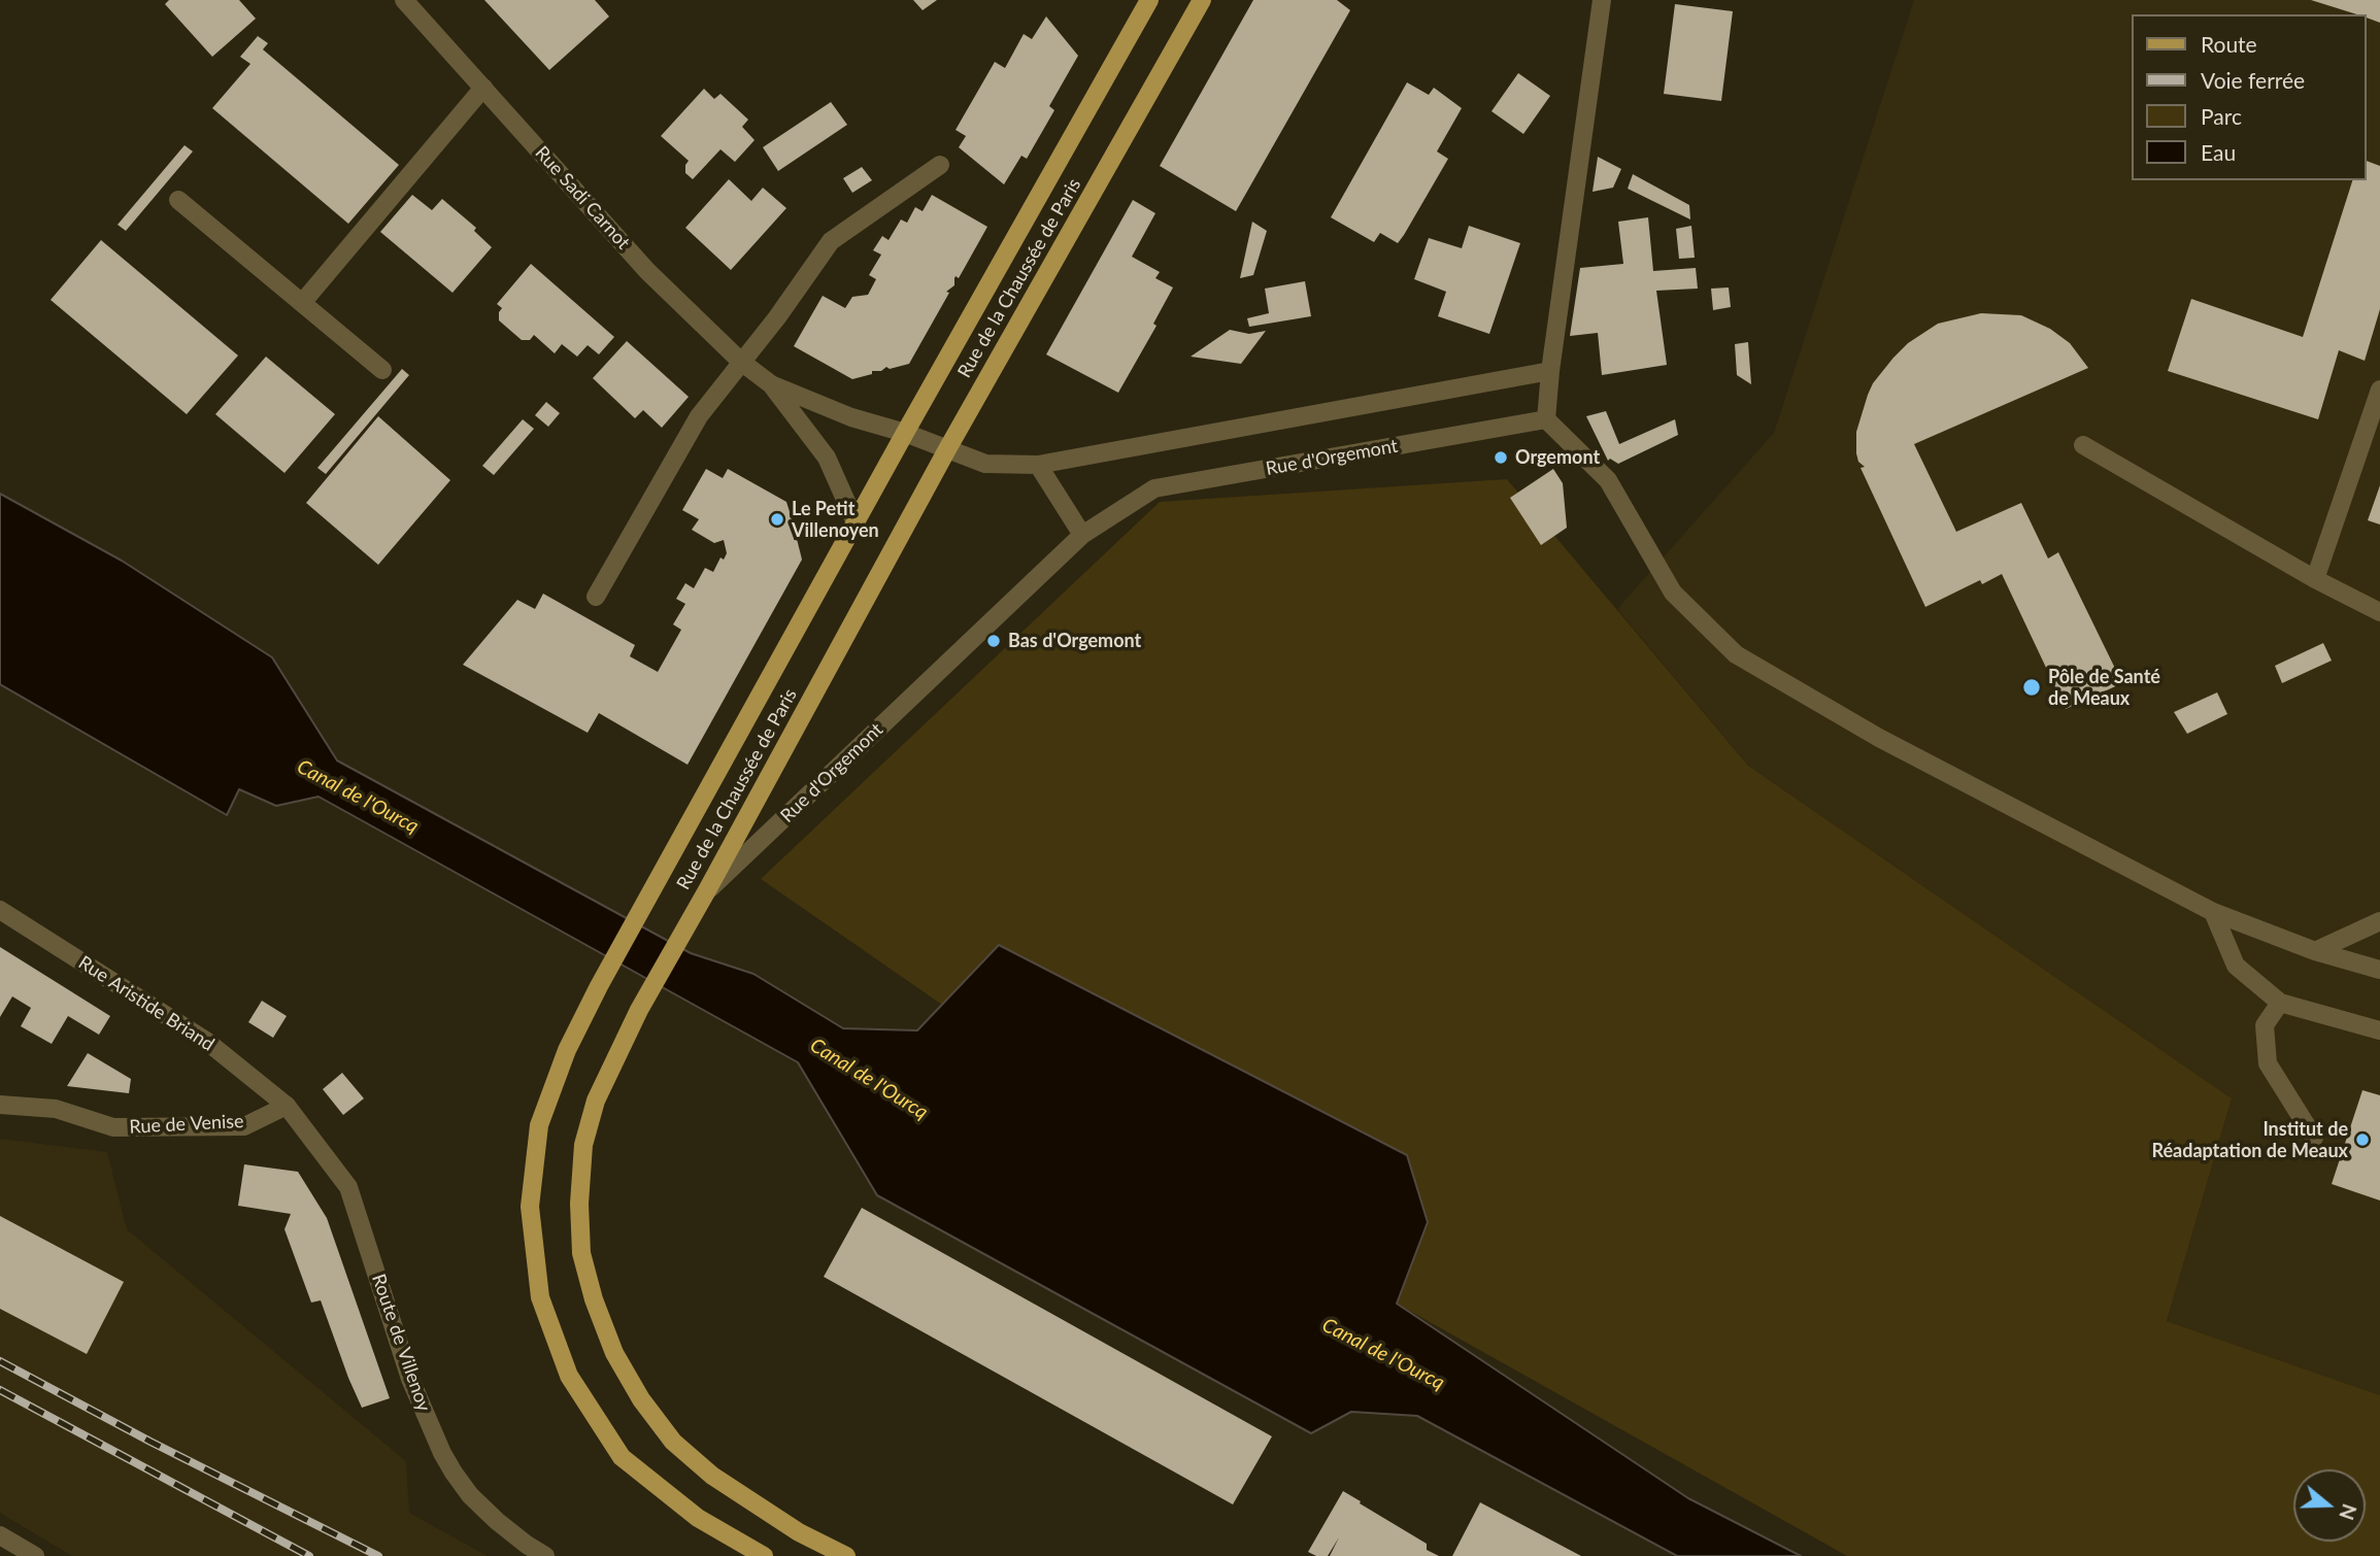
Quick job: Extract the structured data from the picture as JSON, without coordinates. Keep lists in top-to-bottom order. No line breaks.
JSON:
{"streets":{"main road":["Rue de la Chaussée de Paris"],"street":["Rue Sadi Carnot","Rue d'Orgemont","Rue Aristide Briand","Rue de Venise","Route de Villenoy"]},"crossings":[["Rue Sadi Carnot","Rue de la Chaussée de Paris"],["Rue de la Chaussée de Paris","Rue d'Orgemont"],["Rue Aristide Briand","Rue de Venise"],["Rue Aristide Briand","Route de Villenoy"],["Rue de Venise","Route de Villenoy"]],"water":["Canal de l'Ourcq"],"places":["Orgemont","Le Petit Villenoyen","Bas d'Orgemont","Pôle de Santé de Meaux","Institut de Réadaptation de Meaux"],"legend":["Route","Voie ferrée","Parc","Eau"],"north":"right"}
